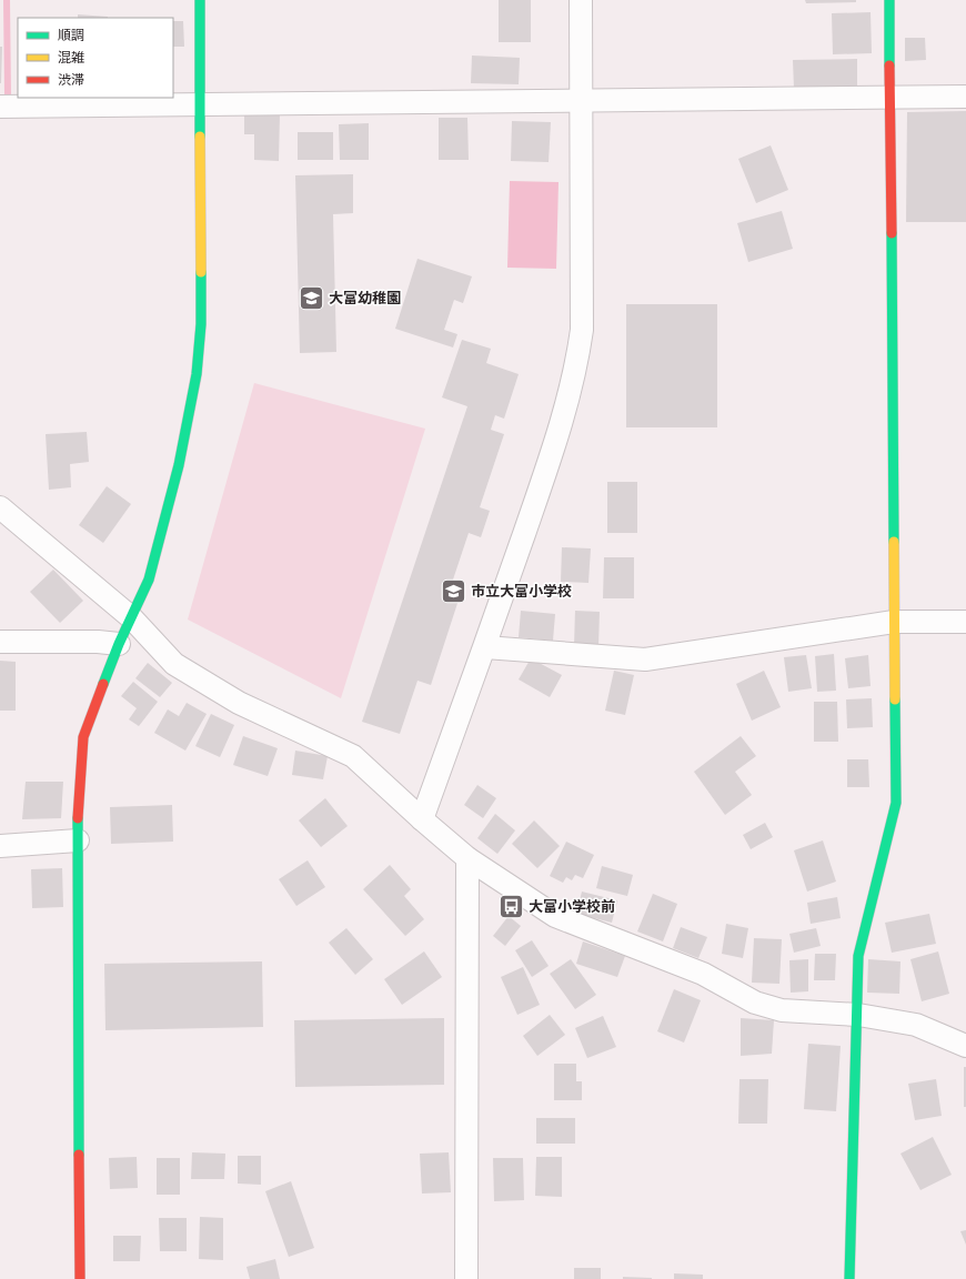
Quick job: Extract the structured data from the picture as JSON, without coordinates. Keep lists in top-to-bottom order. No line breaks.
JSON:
{"places":{"school or university":["大富幼稚園","市立大富小学校"],"bus stop":["大富小学校前"]},"legend":["順調","混雑","渋滞"]}
